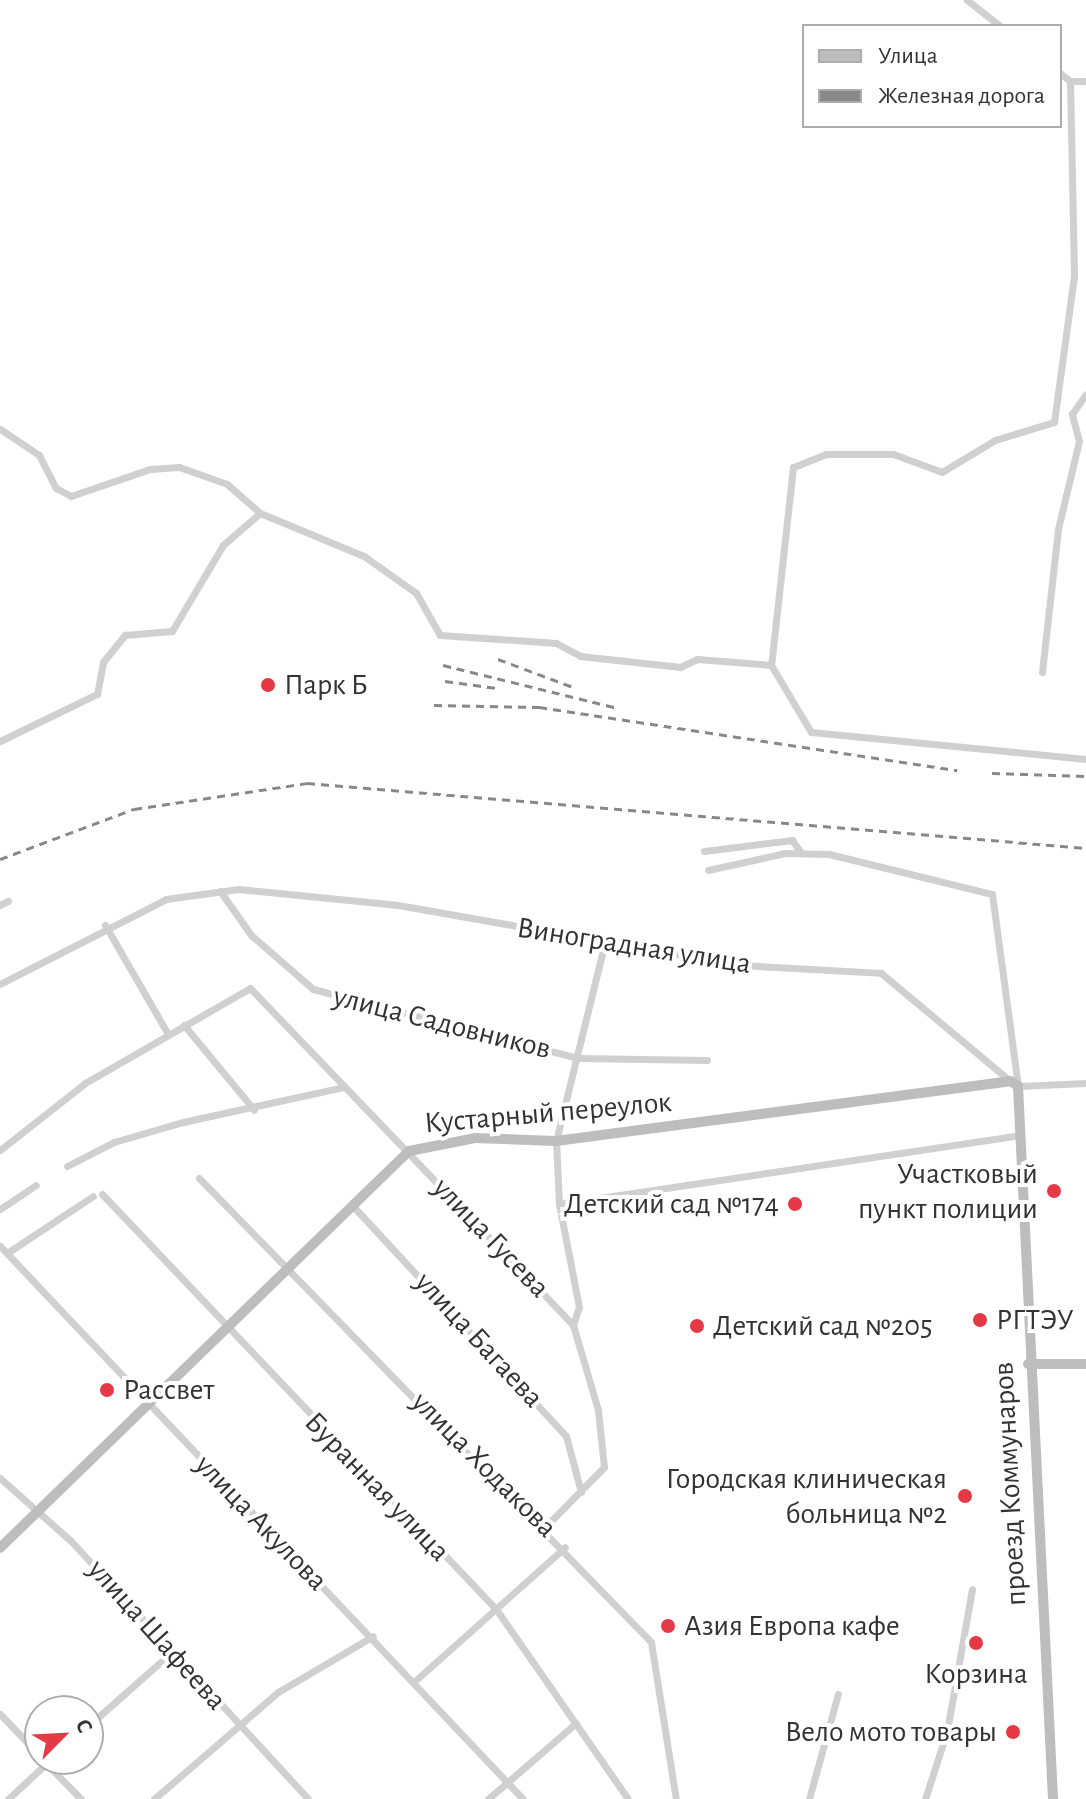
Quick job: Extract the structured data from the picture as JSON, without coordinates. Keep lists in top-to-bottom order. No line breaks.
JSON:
{"streets":{"street":["Виноградная улица","улица Садовников","Кустарный переулок","улица Гусева","улица Багаева","улица Ходакова","проезд Коммунаров","Буранная улица","улица Акулова","улица Шафеева"]},"crossings":[["Виноградная улица","улица Садовников"],["Виноградная улица","Кустарный переулок"],["Виноградная улица","проезд Коммунаров"],["Кустарный переулок","улица Гусева"],["Кустарный переулок","улица Багаева"],["Кустарный переулок","улица Ходакова"],["Кустарный переулок","проезд Коммунаров"],["Кустарный переулок","Буранная улица"],["Кустарный переулок","улица Акулова"],["Кустарный переулок","улица Шафеева"],["улица Гусева","улица Багаева"],["улица Гусева","улица Ходакова"],["Буранная улица","улица Акулова"]],"places":["Парк Б","Участковый пункт полиции","Детский сад №174","РГТЭУ","Детский сад №205","Рассвет","Городская клиническая больница №2","Азия Европа кафе","Корзина","Вело мото товары"],"legend":["Улица","Железная дорога"],"north":"top right"}
